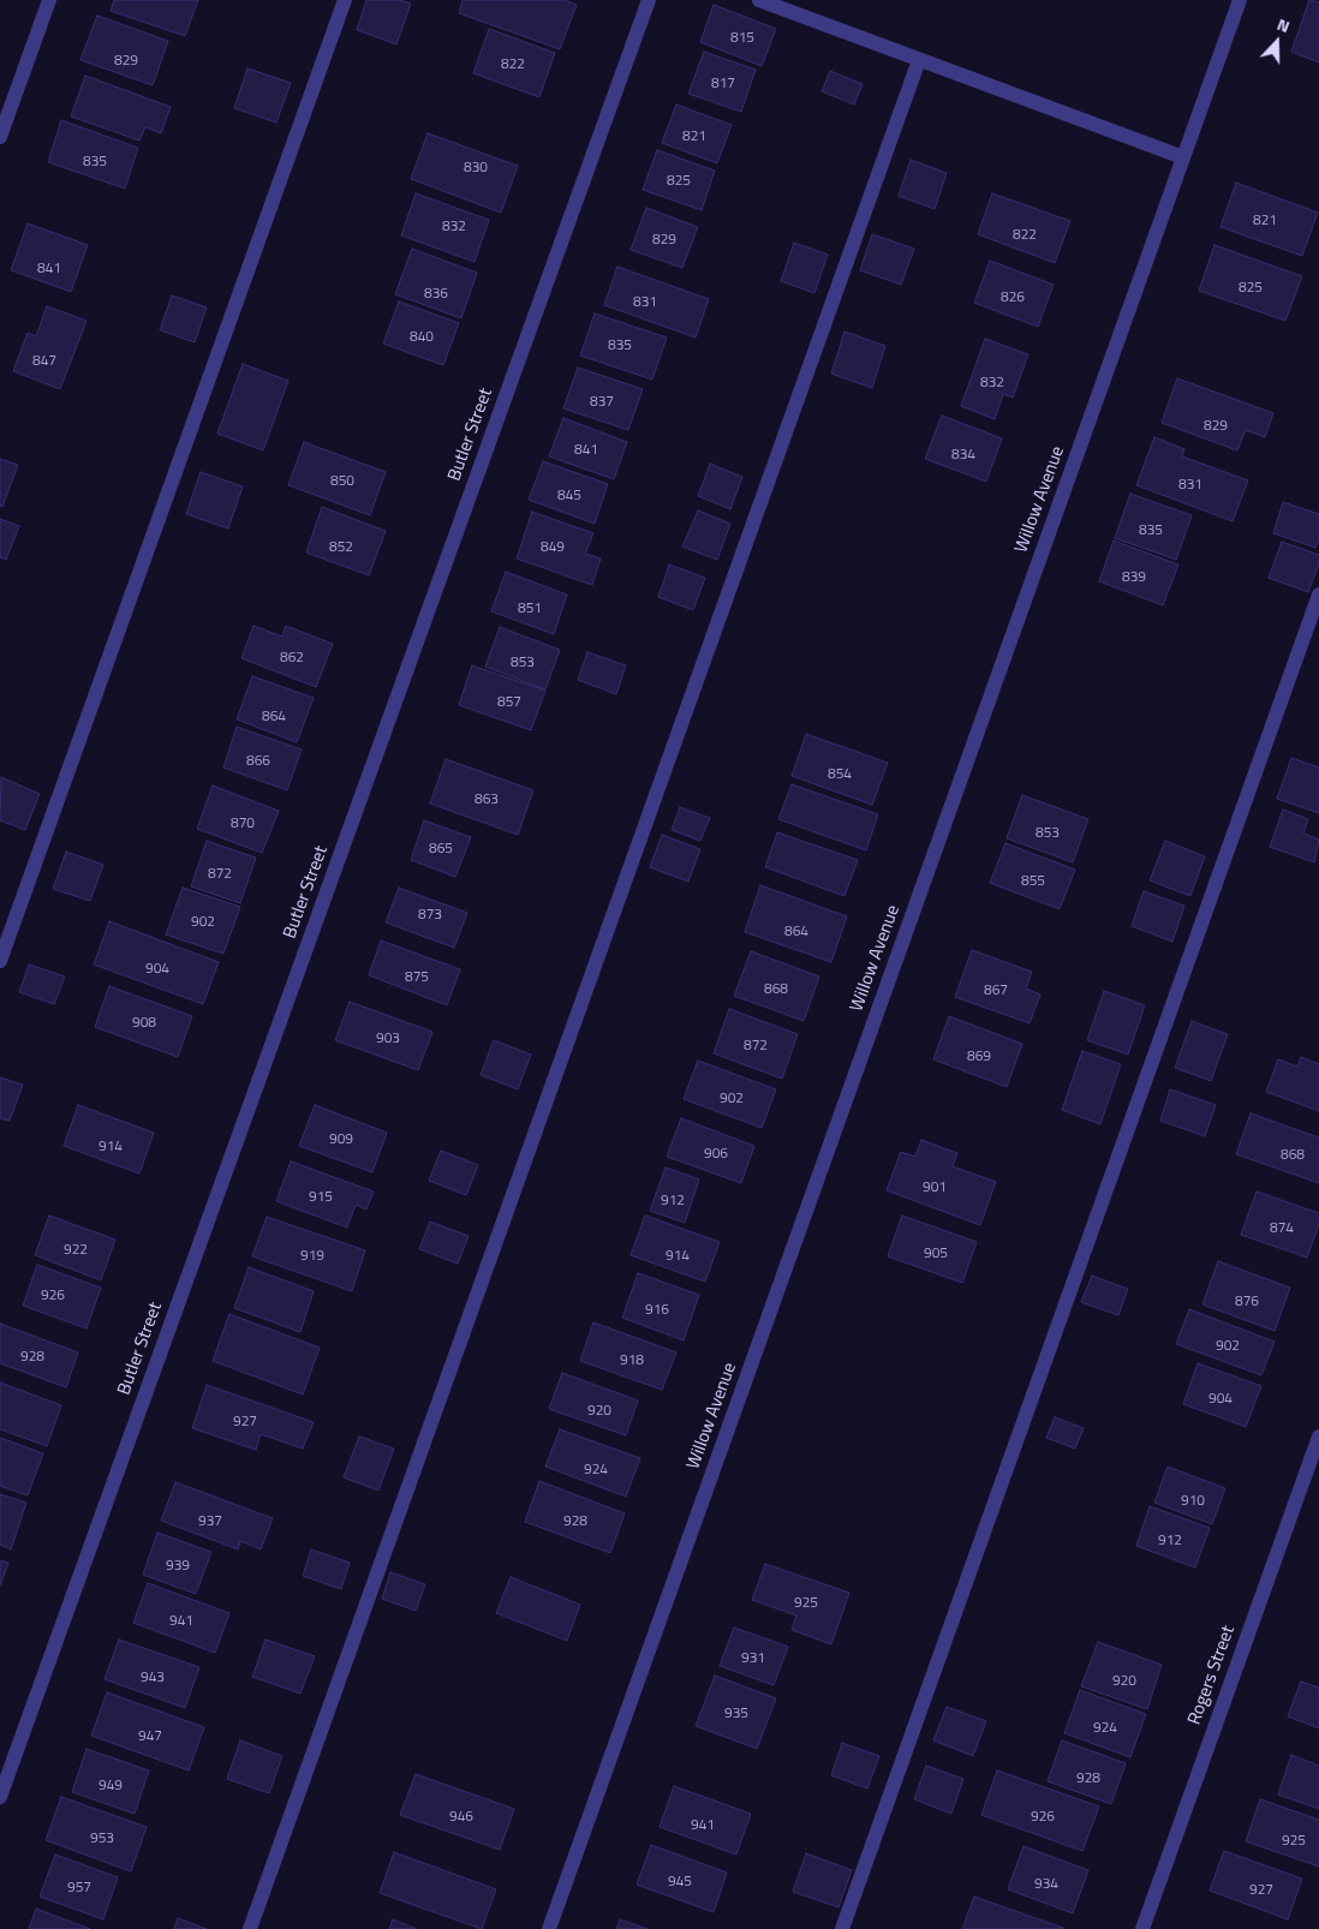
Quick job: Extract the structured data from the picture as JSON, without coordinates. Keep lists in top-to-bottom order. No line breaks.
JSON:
{"streets":{"street":["Butler Street","Willow Avenue","Rogers Street"]},"house_numbers":["815","829","822","817","821","835","830","825","821","832","822","829","841","825","836","826","831","840","835","847","832","837","829","841","834","850","831","845","835","852","849","839","851","862","853","857","864","866","854","863","870","853","865","872","855","873","902","864","904","875","868","867","908","903","872","869","902","909","914","906","868","901","915","912","874","922","905","919","914","926","876","916","902","928","918","904","920","927","924","910","937","928","912","939","925","941","931","943","920","935","924","947","928","949","946","926","941","953","925","945","934","957","927"],"north":"top"}
